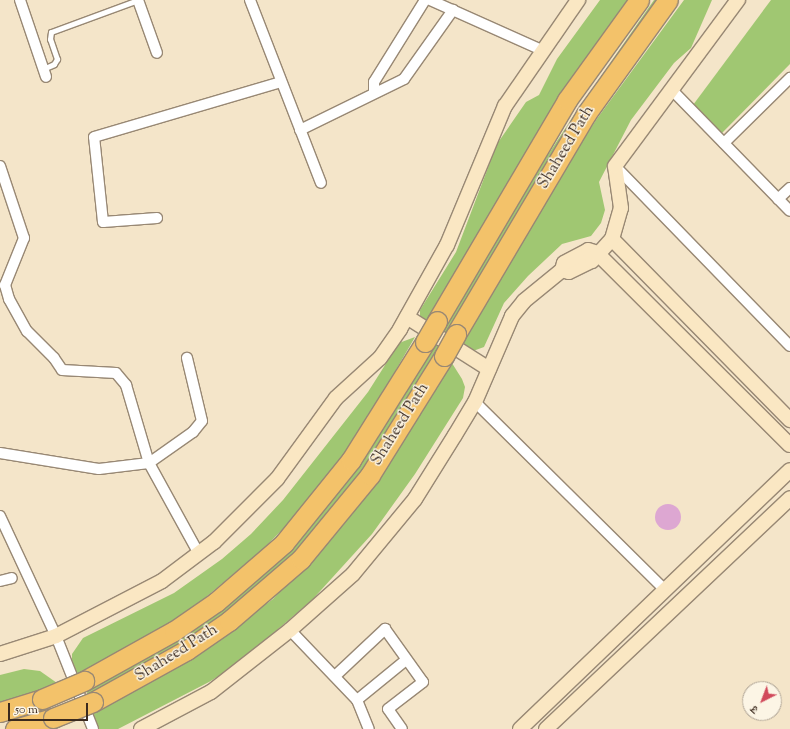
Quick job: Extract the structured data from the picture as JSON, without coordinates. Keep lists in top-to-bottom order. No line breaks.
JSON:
{"streets":{"highway":["Shaheed Path"]},"scale_bar":"50 m","north":"bottom left"}
